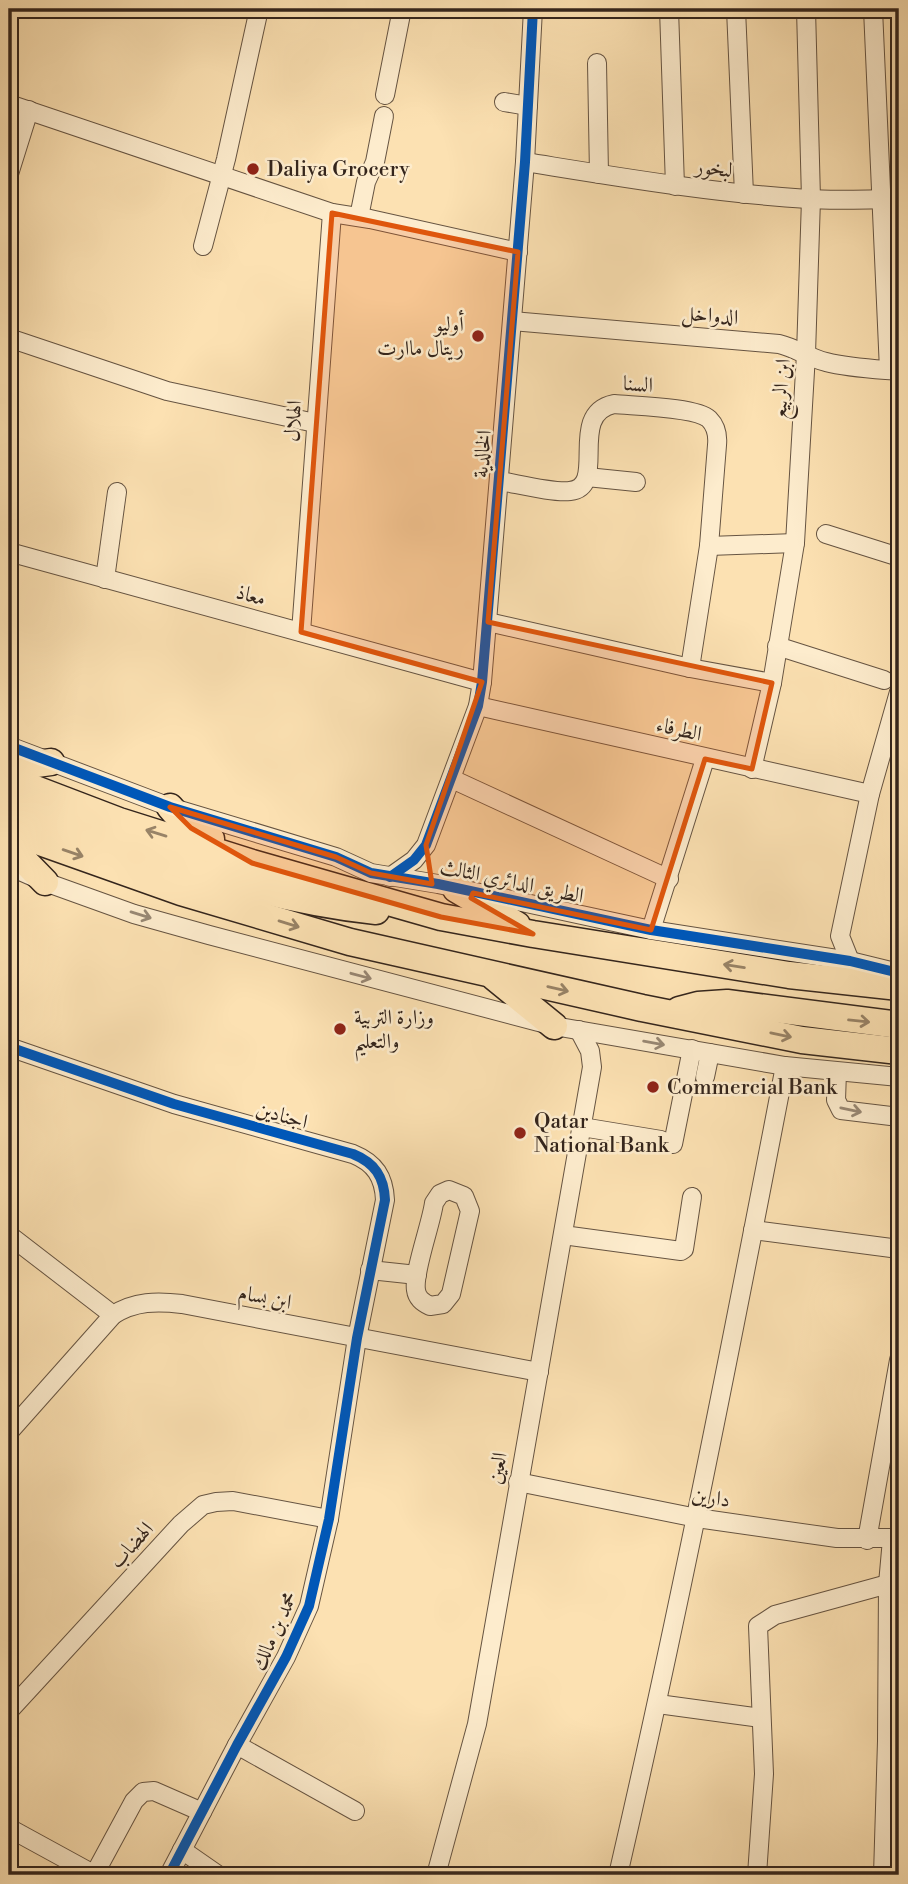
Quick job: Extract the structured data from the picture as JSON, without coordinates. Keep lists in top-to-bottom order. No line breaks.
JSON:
{"streets":{"street":["لبخور","الدواخل","السنا","ابن الربيع","الهلال","الخالدية","معاذ","الطرفاء","الطريق الدائري الثالث","اجنادين","ابن بسام","العين","دارين","الهضاب","محمد بن مالك"]},"crossings":[["لبخور","ابن الربيع"],["لبخور","الخالدية"],["الدواخل","ابن الربيع"],["الدواخل","الخالدية"],["ابن الربيع","الطرفاء"],["الهلال","معاذ"],["الخالدية","معاذ"],["الخالدية","الطرفاء"],["الخالدية","الطريق الدائري الثالث"],["اجنادين","ابن بسام"],["اجنادين","محمد بن مالك"],["ابن بسام","العين"],["ابن بسام","محمد بن مالك"],["العين","دارين"],["الهضاب","محمد بن مالك"]],"places":["Daliya Grocery","أوليو ريتال ماارت","وزارة التربية والتعليم","Commercial Bank","Qatar National Bank"]}
